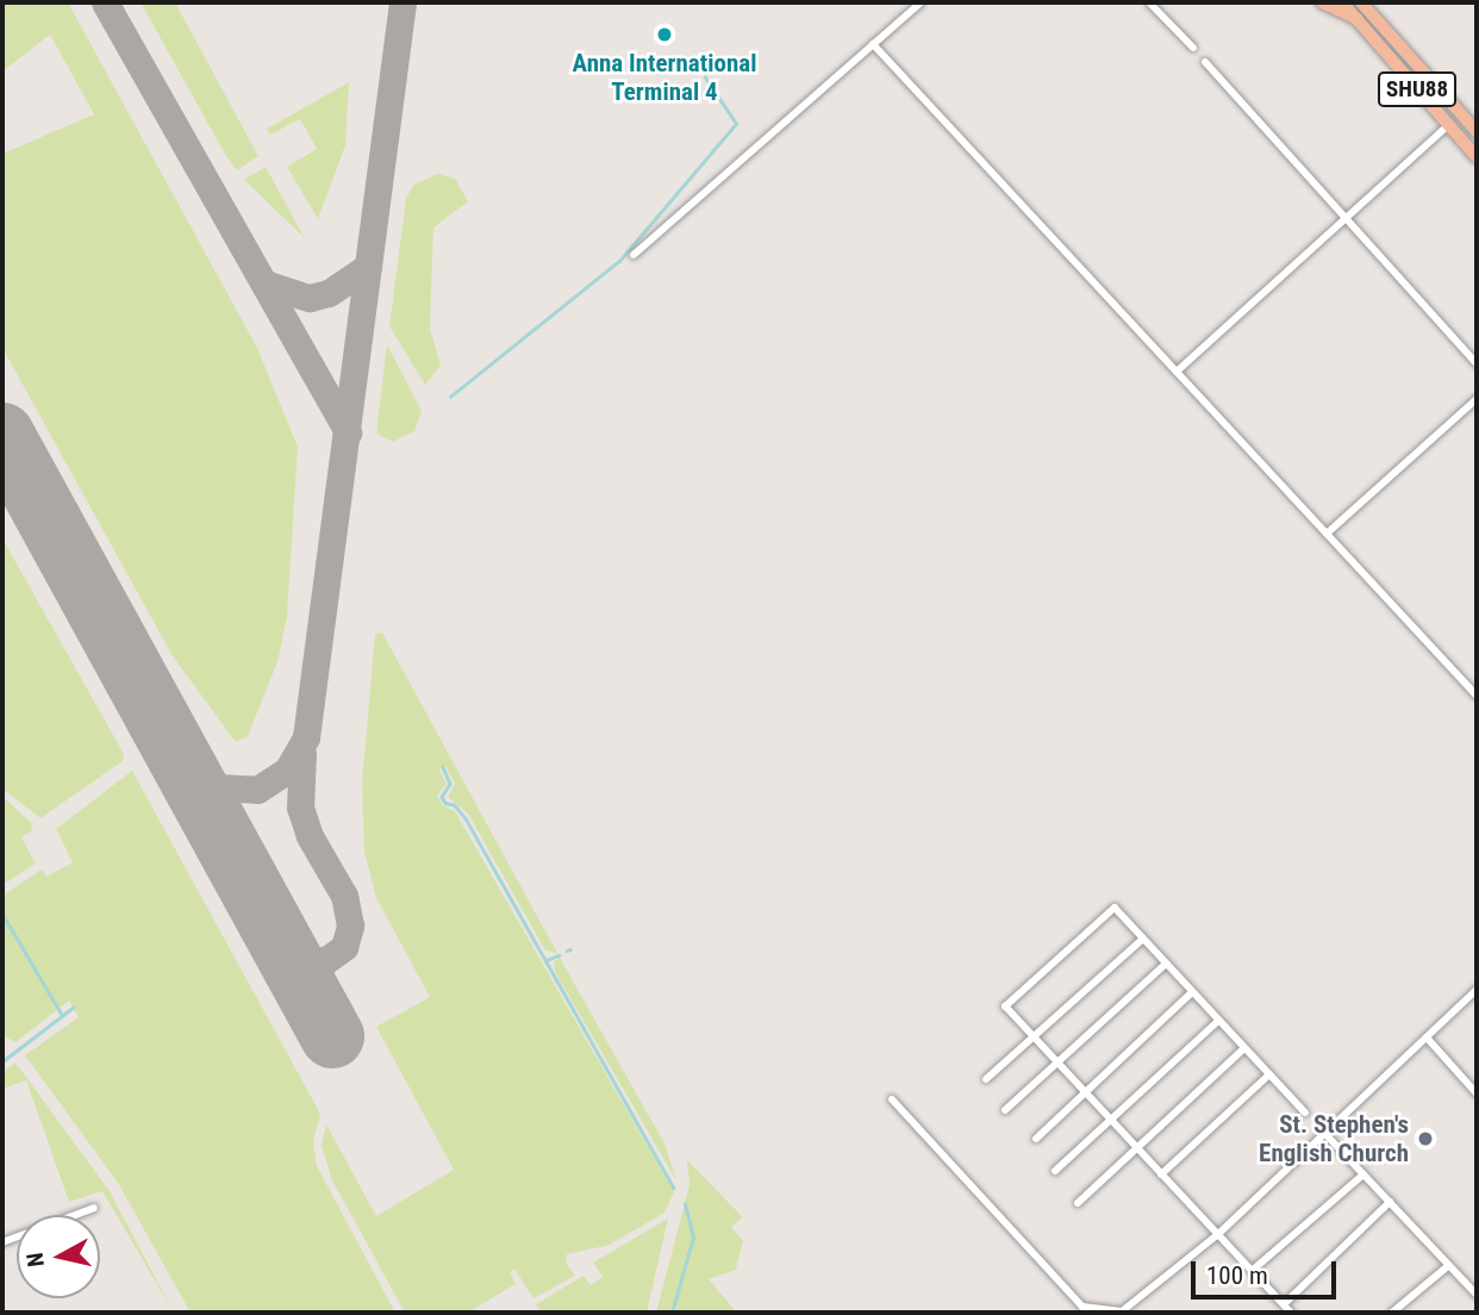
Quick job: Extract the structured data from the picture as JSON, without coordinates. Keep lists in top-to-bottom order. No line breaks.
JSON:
{"streets":{"main road":["SHU88"]},"places":["Anna International Terminal 4","St. Stephen's English Church"],"scale_bar":"100 m","north":"left"}
